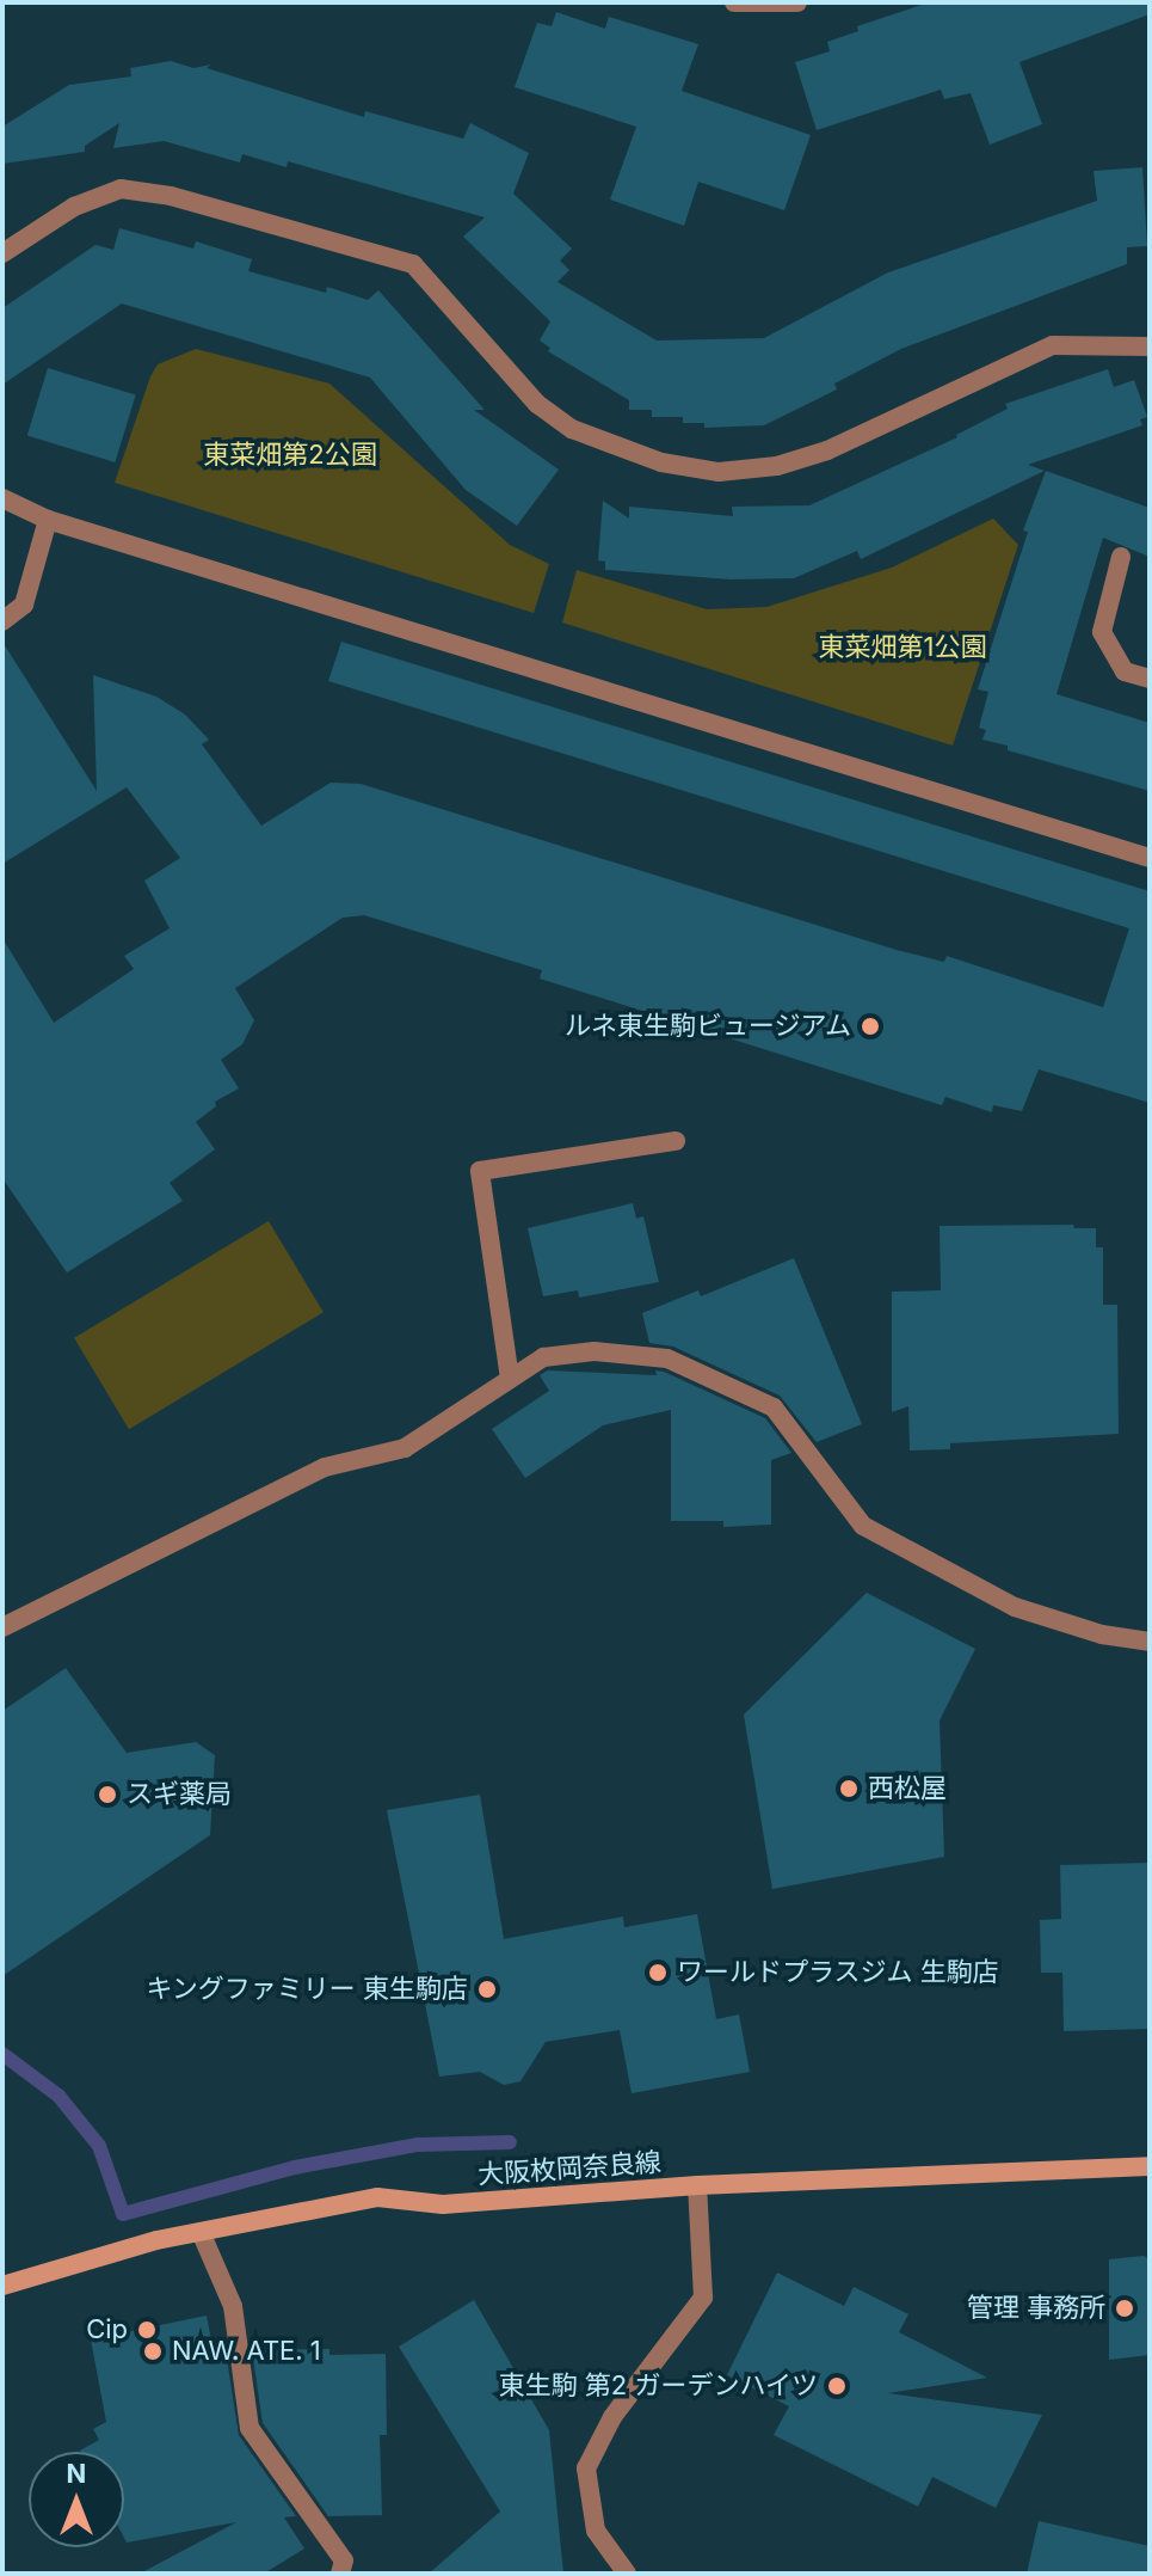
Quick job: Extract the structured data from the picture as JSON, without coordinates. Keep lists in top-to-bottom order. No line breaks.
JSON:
{"streets":{"main road":["大阪枚岡奈良線"]},"parks":["東菜畑第2公園","東菜畑第1公園"],"places":["ルネ東生駒ビュージアム","西松屋","スギ薬局","ワールドプラスジム 生駒店","キングファミリー 東生駒店","管理 事務所","Cip","NAW. ATE. 1","東生駒 第2 ガーデンハイツ"],"north":"top"}
